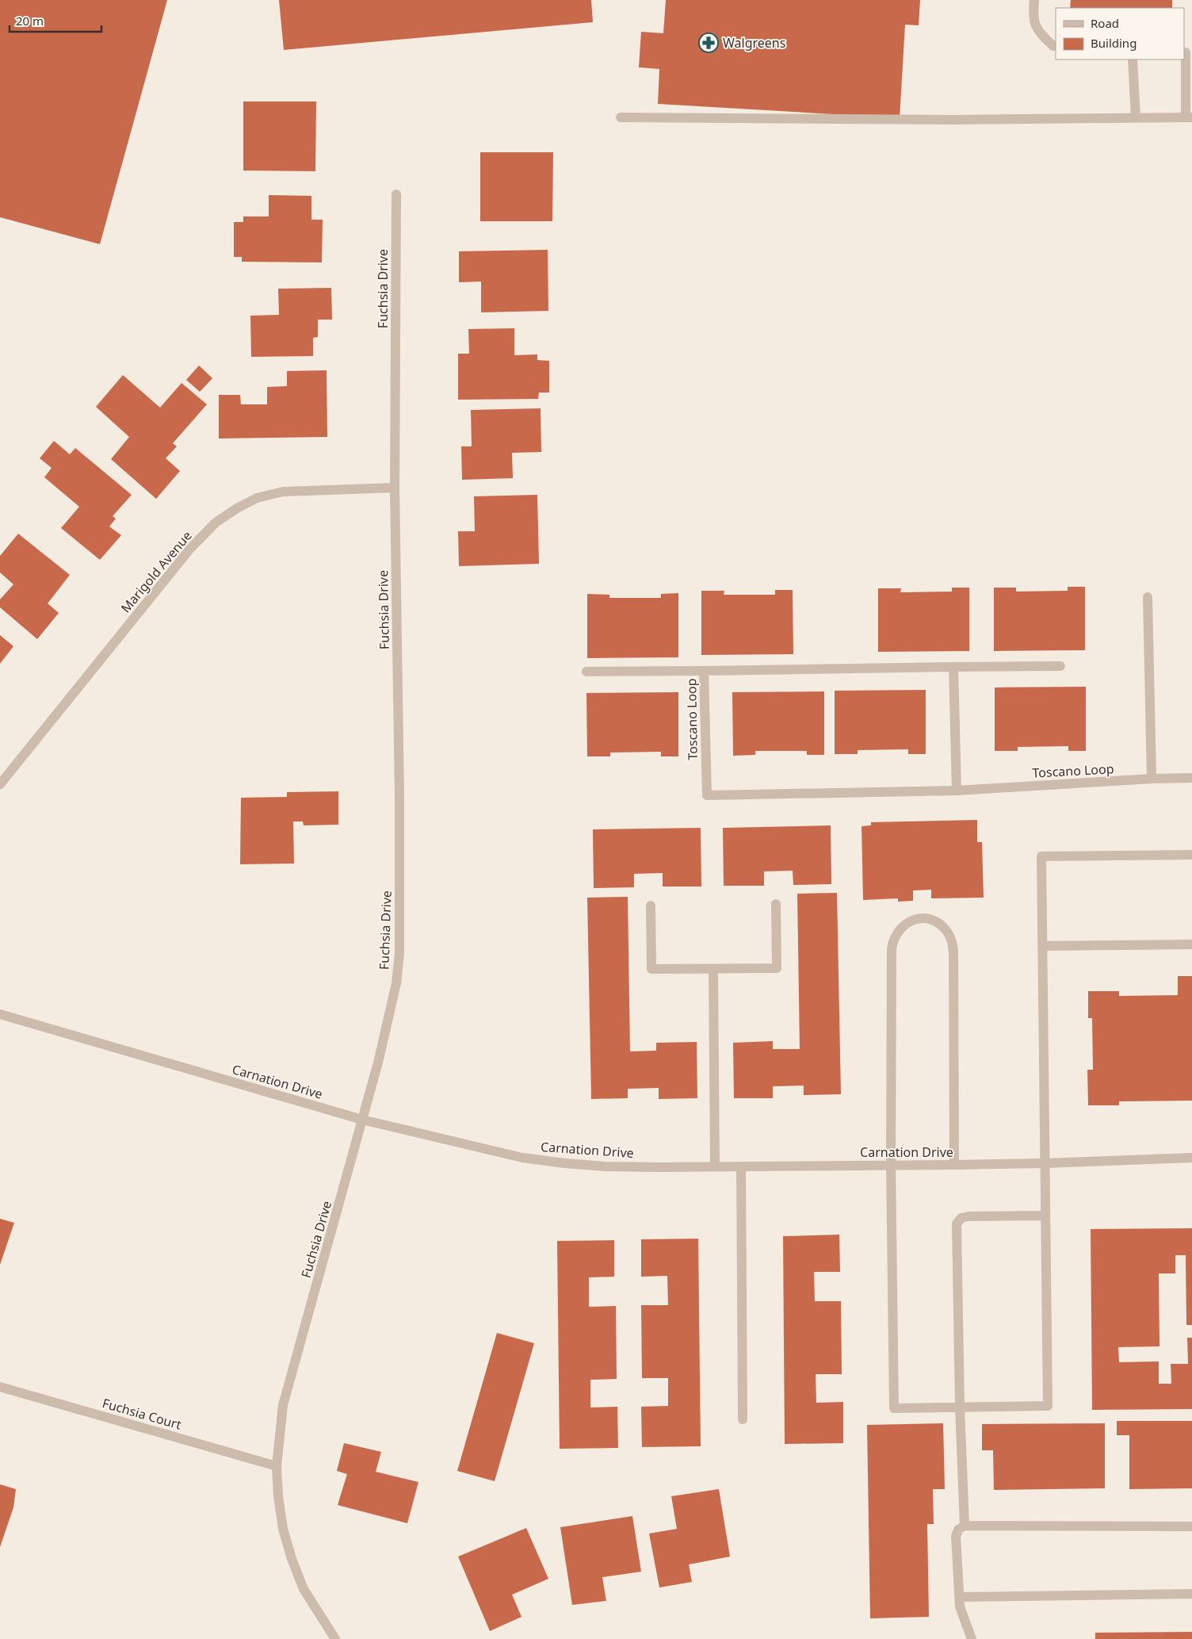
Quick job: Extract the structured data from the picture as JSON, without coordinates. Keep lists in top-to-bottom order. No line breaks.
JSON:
{"streets":{"street":["Fuchsia Drive","Marigold Avenue","Toscano Loop","Carnation Drive","Fuchsia Court"]},"crossings":[["Fuchsia Drive","Marigold Avenue"],["Fuchsia Drive","Carnation Drive"],["Fuchsia Drive","Fuchsia Court"]],"places":{"pharmacy":["Walgreens"]},"legend":["Road","Building"],"scale_bar":"20 m"}
